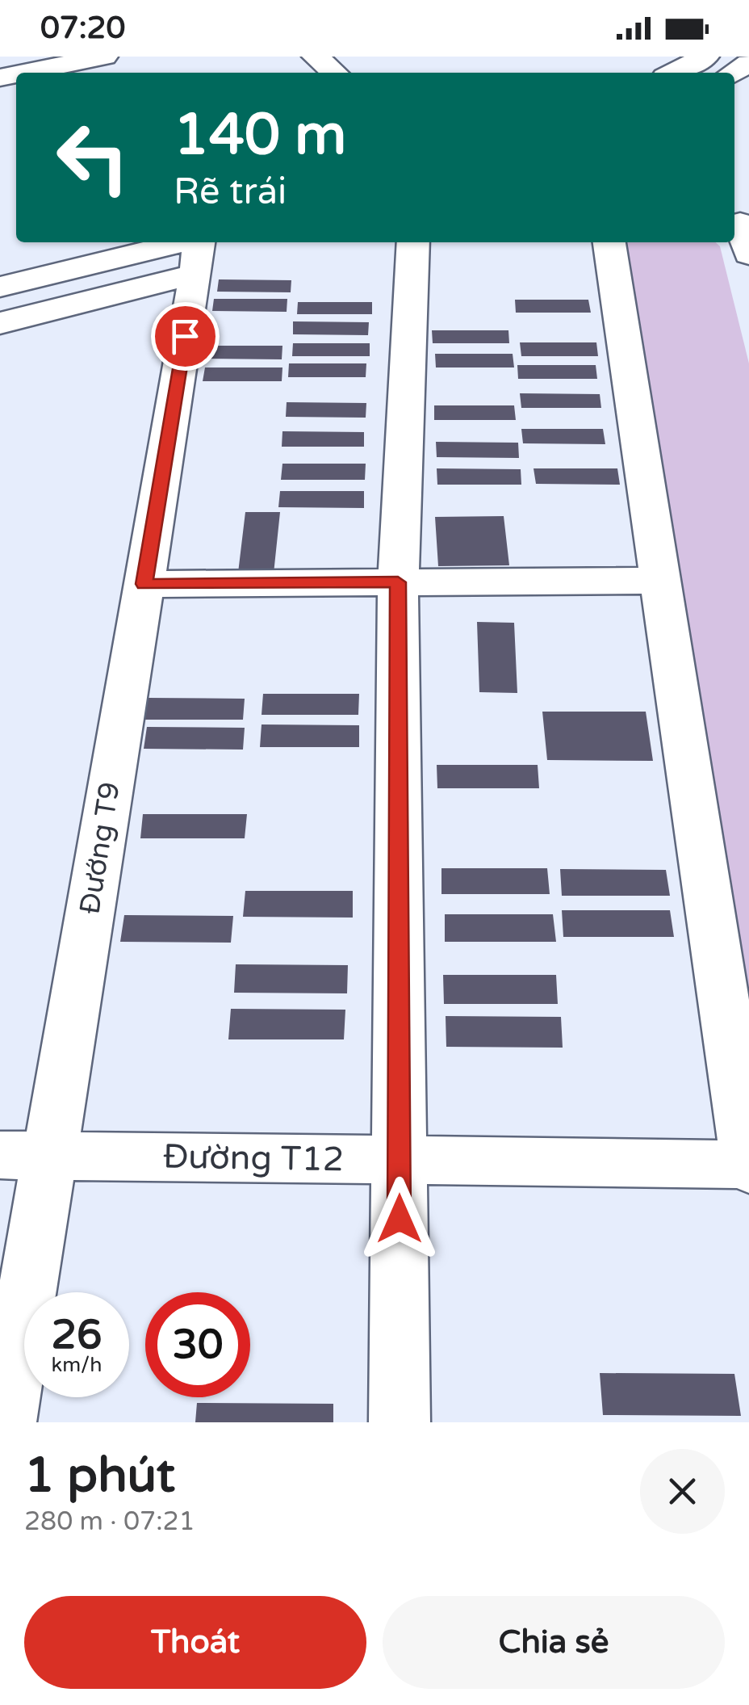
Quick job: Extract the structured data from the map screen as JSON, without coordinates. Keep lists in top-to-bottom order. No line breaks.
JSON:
{"streets":{"street":["Đướng T9","Đường T12"]},"crossings":[["Đướng T9","Đường T12"]],"page":{"status":"07:20","turn":["140 m","Rẽ trái"],"speed":"26 km/h","limit":"30","heading":["1 phút","280 m · 07:21"],"buttons":["Thoát","Chia sẻ"]}}
